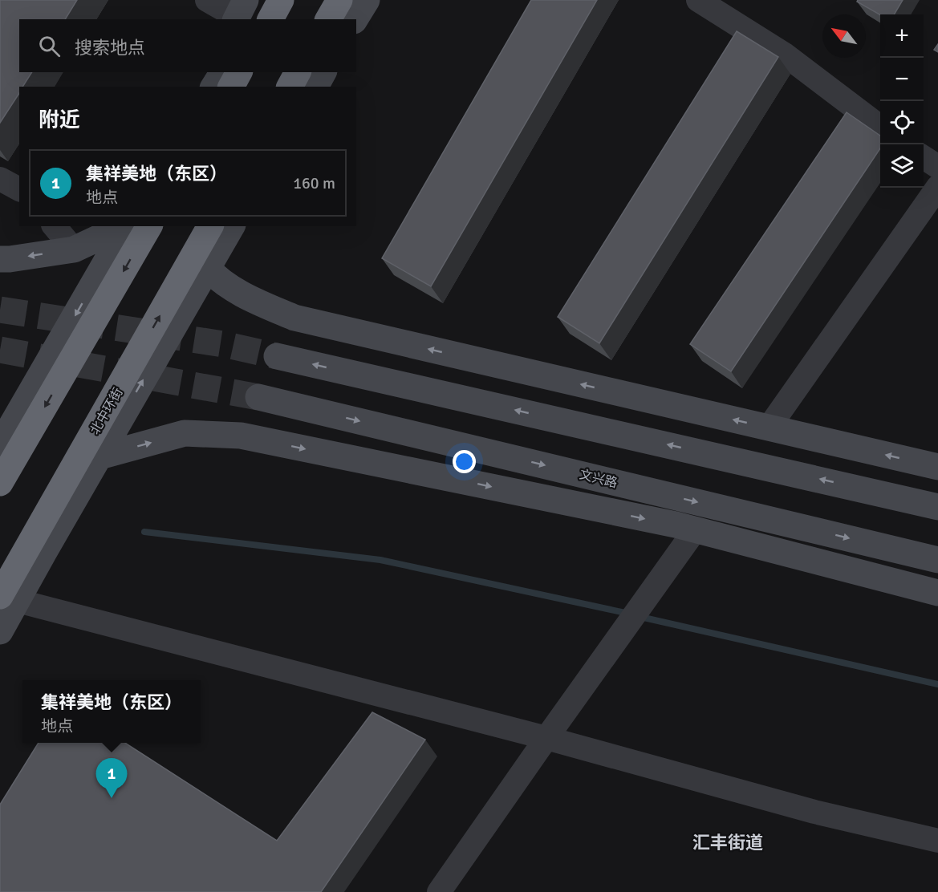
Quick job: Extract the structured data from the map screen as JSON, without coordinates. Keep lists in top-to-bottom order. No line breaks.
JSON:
{"streets":{"highway":["北中环街"],"main road":["文兴路"]},"districts":["汇丰街道"],"north":"top left","page":{"map_buttons":["+","−"],"search":"搜索地点","heading":"附近","list":[{"mark":"1","name":"集祥美地（东区）","note":"地点","value":"160 m"}],"popup":["集祥美地（东区）","地点"],"pins":"1"}}
